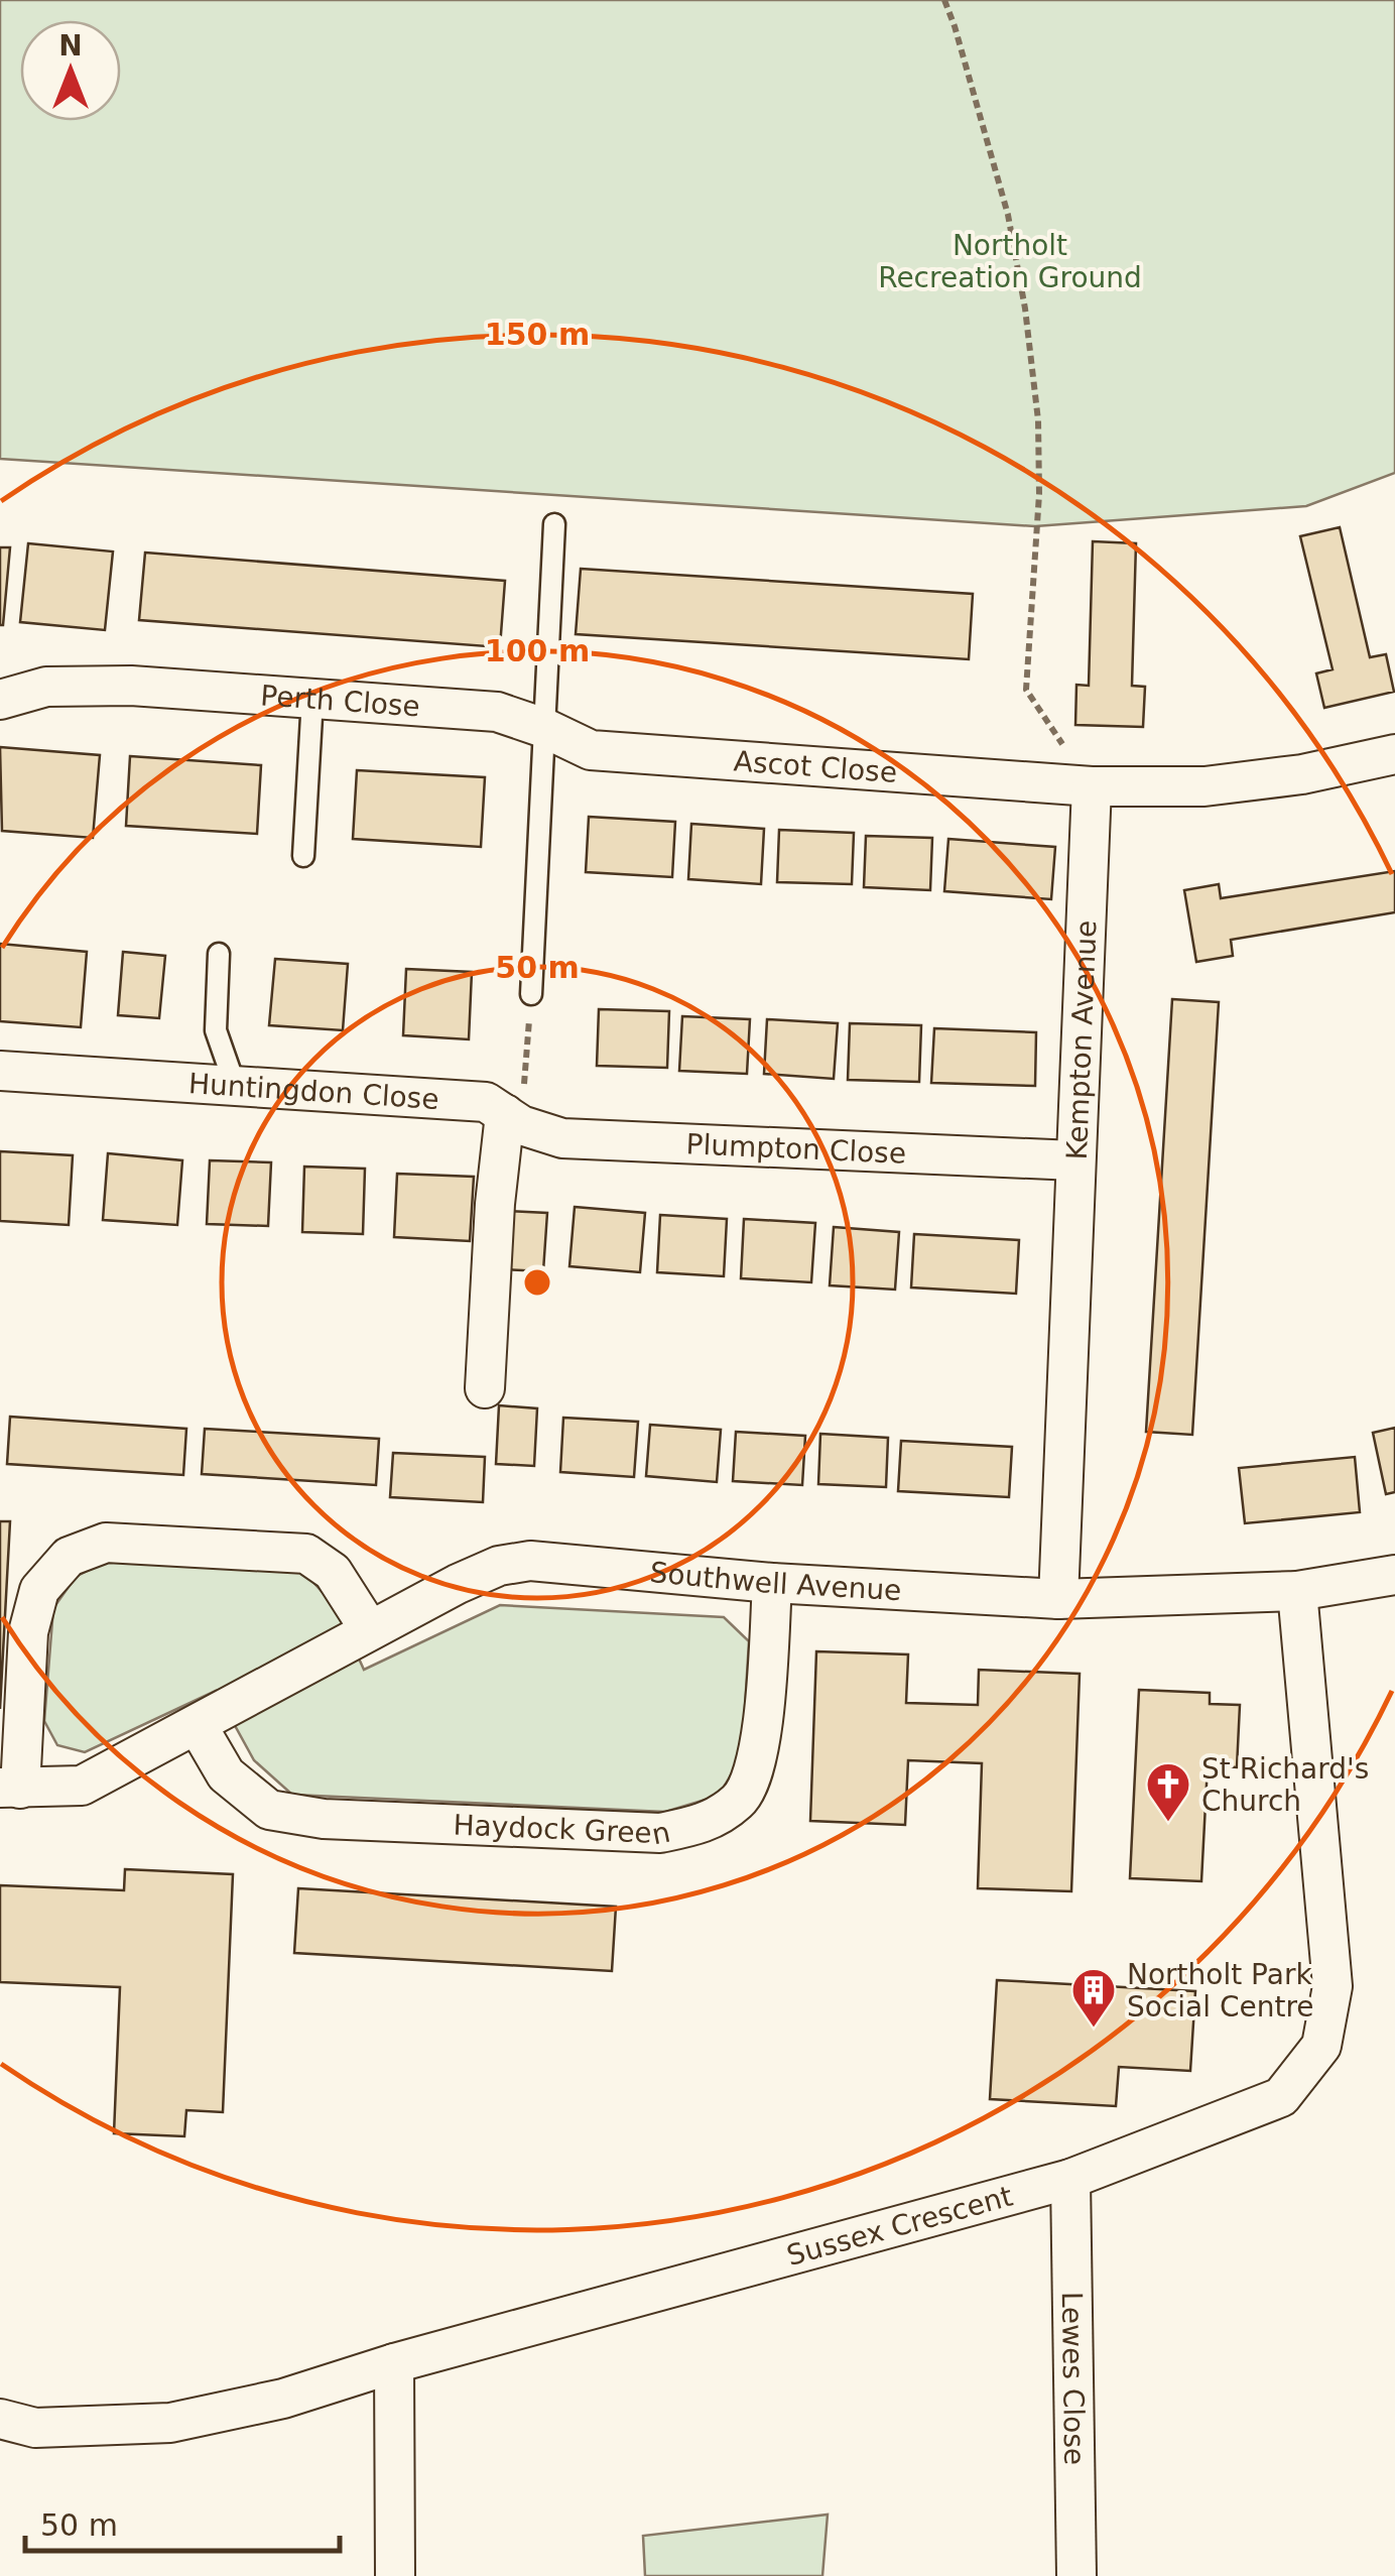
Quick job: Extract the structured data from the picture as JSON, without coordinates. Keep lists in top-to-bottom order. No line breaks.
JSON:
{"streets":{"street":["Perth Close","Ascot Close","Kempton Avenue","Huntingdon Close","Plumpton Close","Southwell Avenue","Haydock Green","Sussex Crescent","Lewes Close"]},"crossings":[["Perth Close","Ascot Close"],["Ascot Close","Kempton Avenue"],["Kempton Avenue","Plumpton Close"],["Kempton Avenue","Southwell Avenue"],["Huntingdon Close","Plumpton Close"],["Southwell Avenue","Haydock Green"],["Southwell Avenue","Sussex Crescent"],["Sussex Crescent","Lewes Close"]],"parks":["Northolt Recreation Ground"],"places":{"church":["St Richard's Church"],"building":["Northolt Park Social Centre"]},"scale_bar":"50 m","north":"top","rings":["150 m","100 m","50 m"]}
